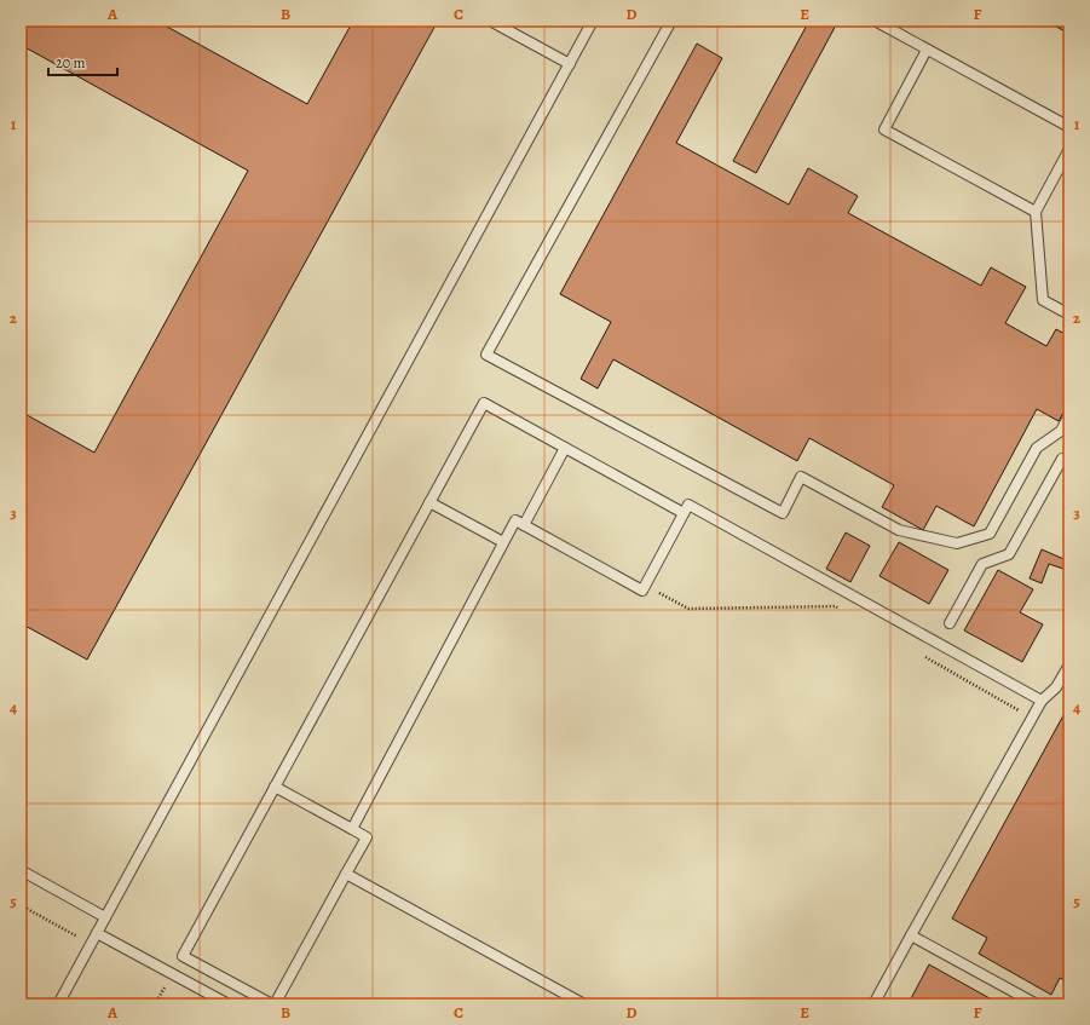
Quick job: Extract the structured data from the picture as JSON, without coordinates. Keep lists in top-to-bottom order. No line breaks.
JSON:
{"scale_bar":"20 m","grid":{"columns":["A","B","C","D","E","F"],"rows":["1","2","3","4","5"]}}
